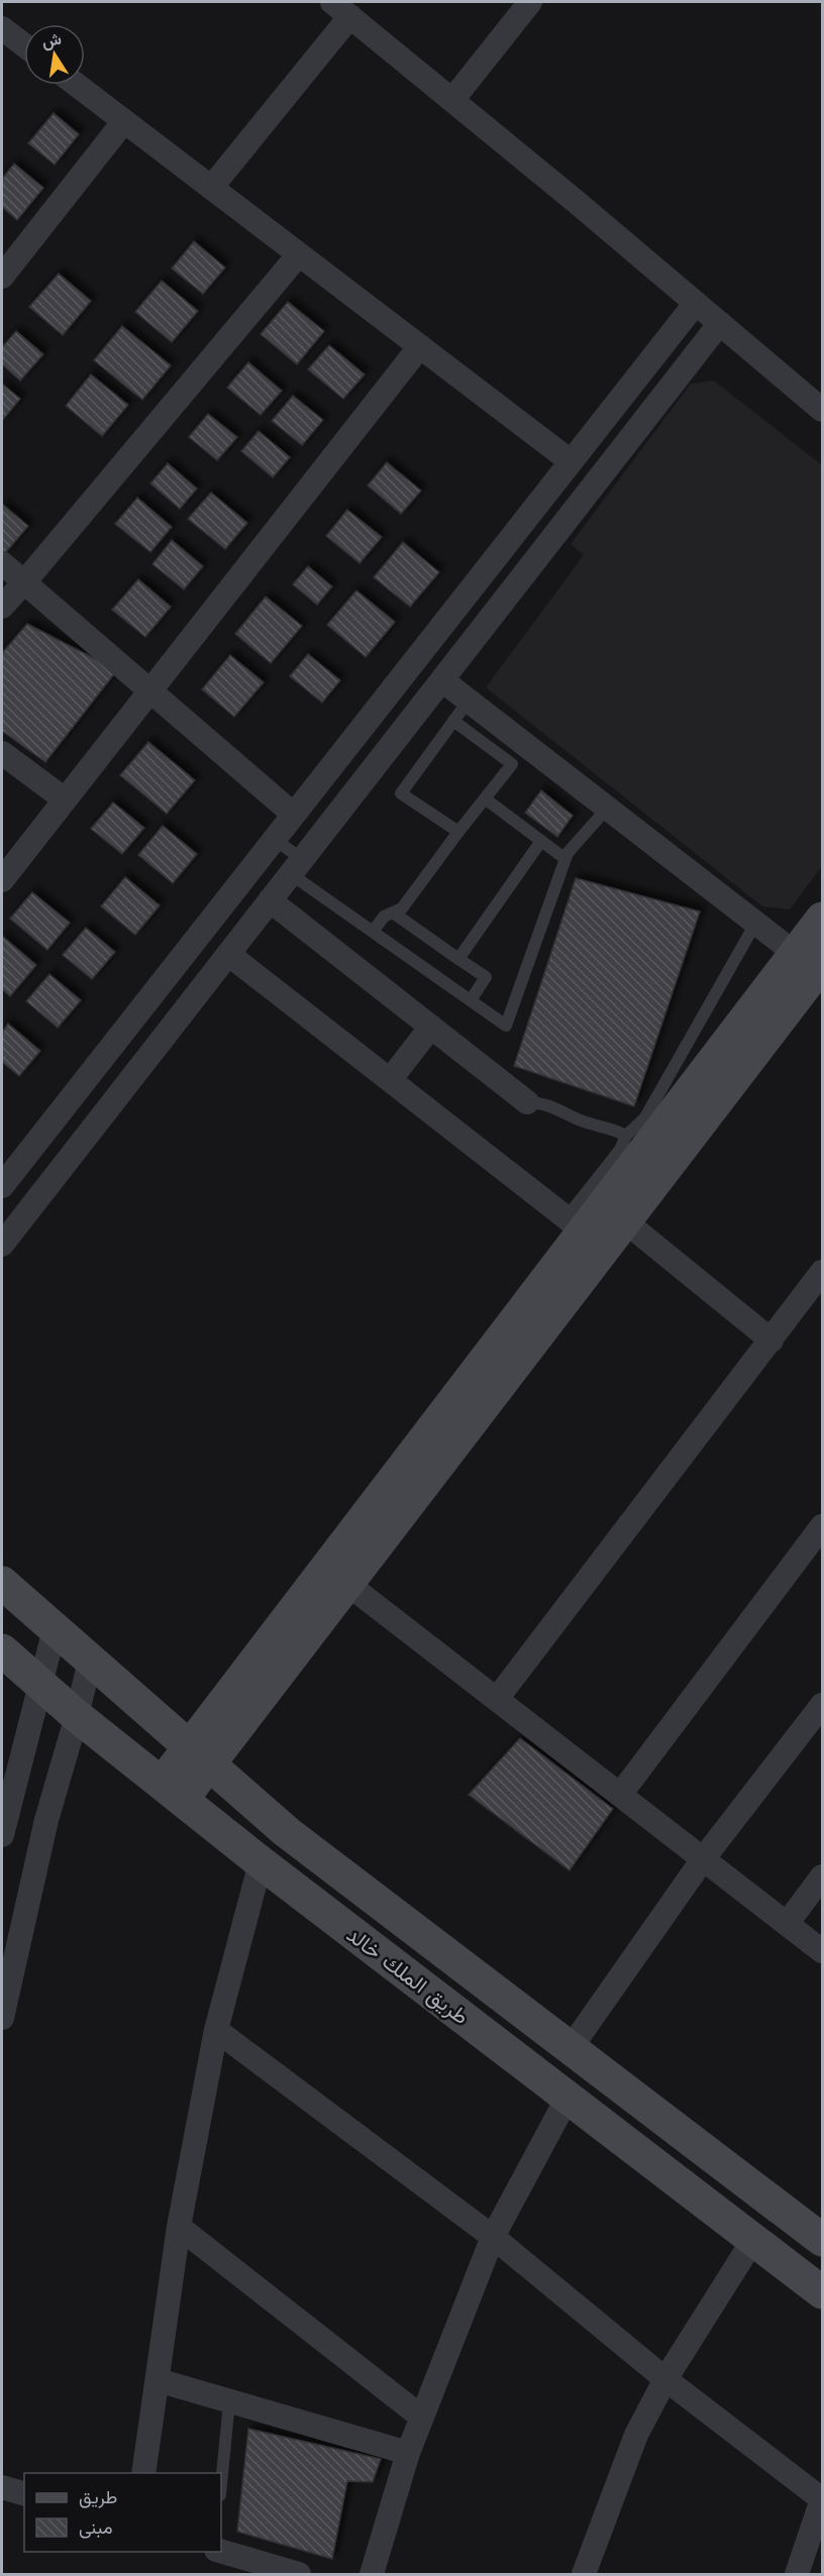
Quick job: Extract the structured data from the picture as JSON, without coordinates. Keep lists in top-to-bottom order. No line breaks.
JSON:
{"streets":{"main road":["طريق الملك خالد"]},"legend":["طريق","مبنى"],"north":"top"}
